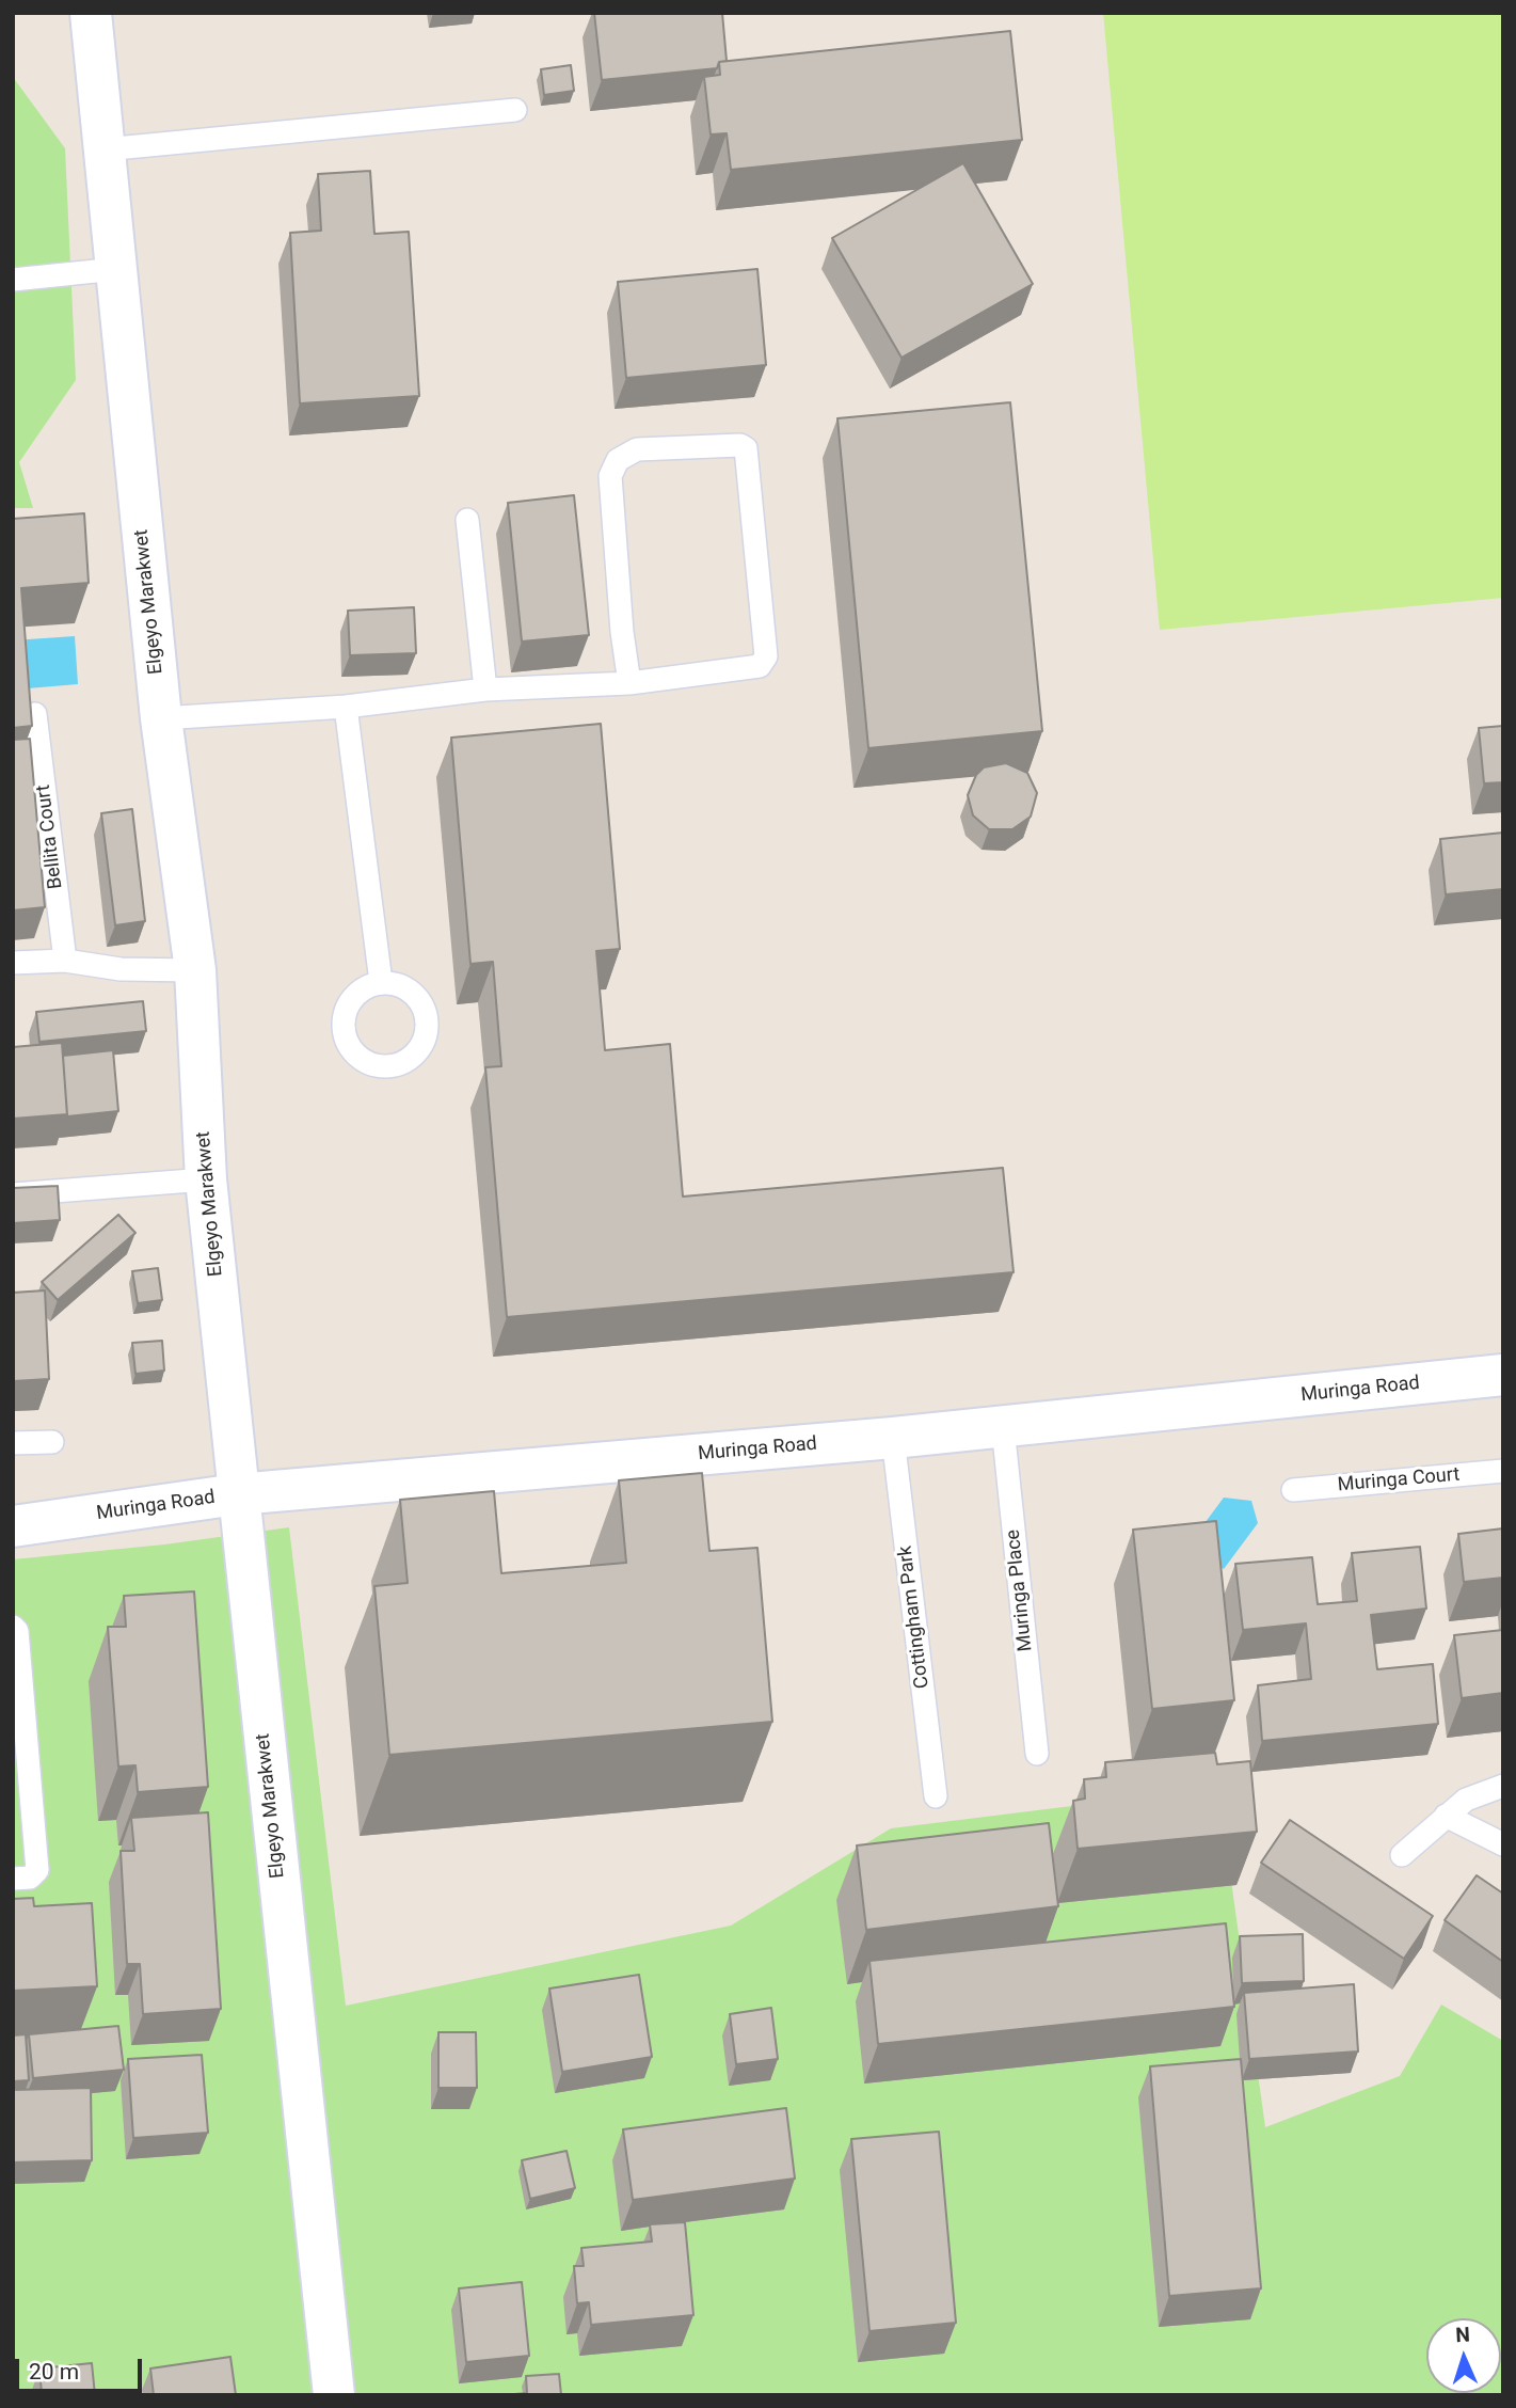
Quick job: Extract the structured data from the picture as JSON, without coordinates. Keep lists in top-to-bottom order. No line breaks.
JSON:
{"streets":{"street":["Elgeyo Marakwet","Muringa Road"],"lane":["Bellita Court","Muringa Court","Muringa Place","Cottingham Park"]},"crossings":[["Elgeyo Marakwet","Muringa Road"],["Muringa Road","Muringa Place"],["Muringa Road","Cottingham Park"]],"scale_bar":"20 m","north":"top"}
